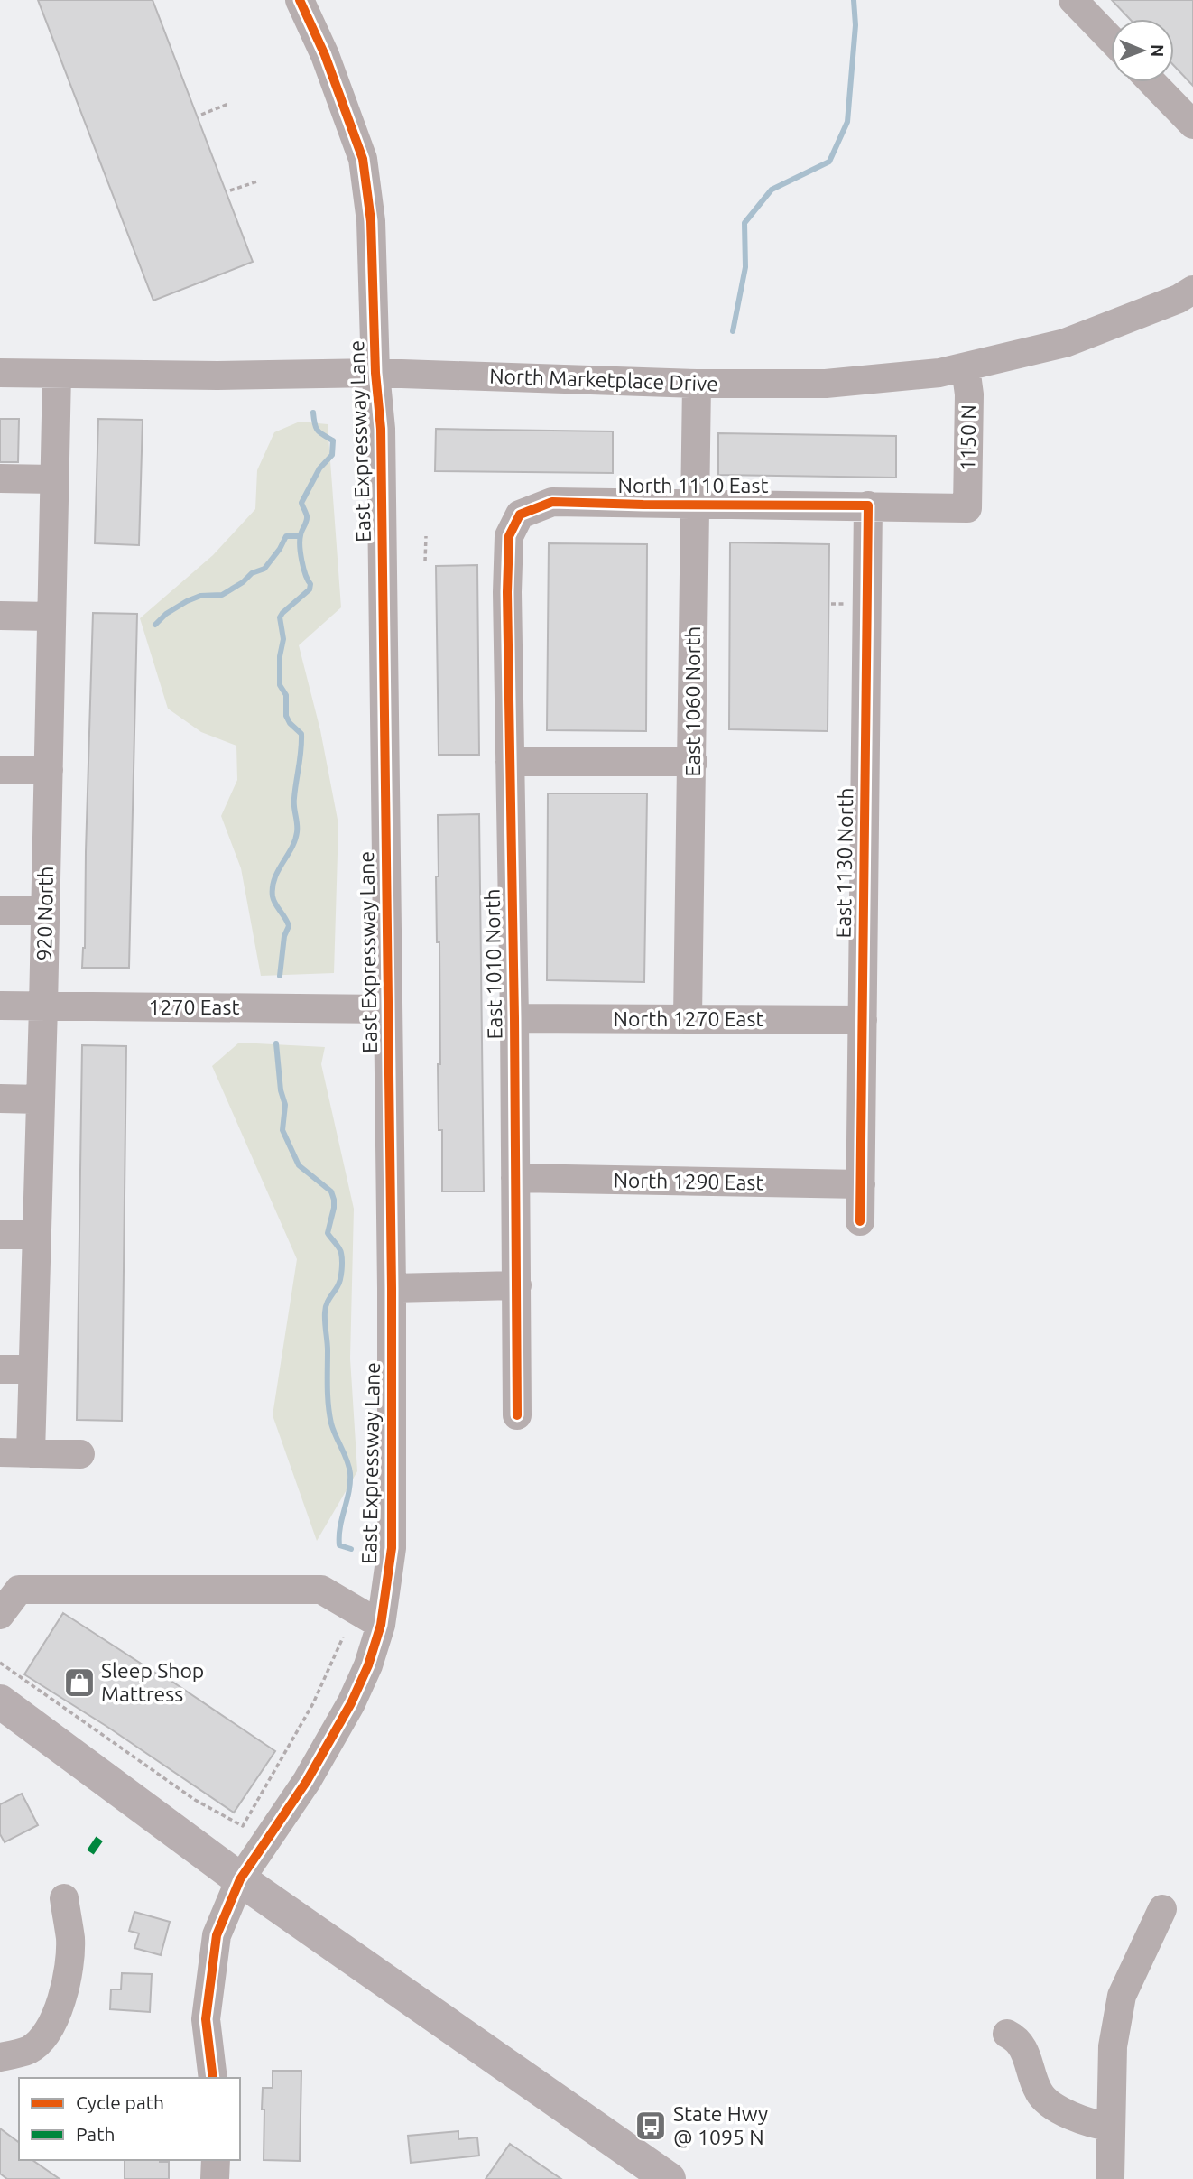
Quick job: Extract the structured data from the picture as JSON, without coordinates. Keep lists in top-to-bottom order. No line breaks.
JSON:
{"streets":{"street":["North Marketplace Drive","1150 N","East Expressway Lane","North 1110 East","East 1060 North","East 1130 North","920 North","East 1010 North","1270 East","North 1270 East","North 1290 East"]},"crossings":[["North Marketplace Drive","1150 N"],["North Marketplace Drive","East Expressway Lane"],["North Marketplace Drive","East 1060 North"],["North Marketplace Drive","920 North"],["1150 N","North 1110 East"],["East Expressway Lane","1270 East"],["North 1110 East","East 1060 North"],["North 1110 East","East 1130 North"],["North 1110 East","East 1010 North"],["East 1060 North","North 1270 East"],["East 1130 North","North 1270 East"],["East 1130 North","North 1290 East"],["920 North","1270 East"],["East 1010 North","North 1270 East"],["East 1010 North","North 1290 East"]],"places":{"shop":["Sleep Shop Mattress"],"bus stop":["State Hwy @ 1095 N"]},"legend":["Cycle path","Path"],"north":"right"}
